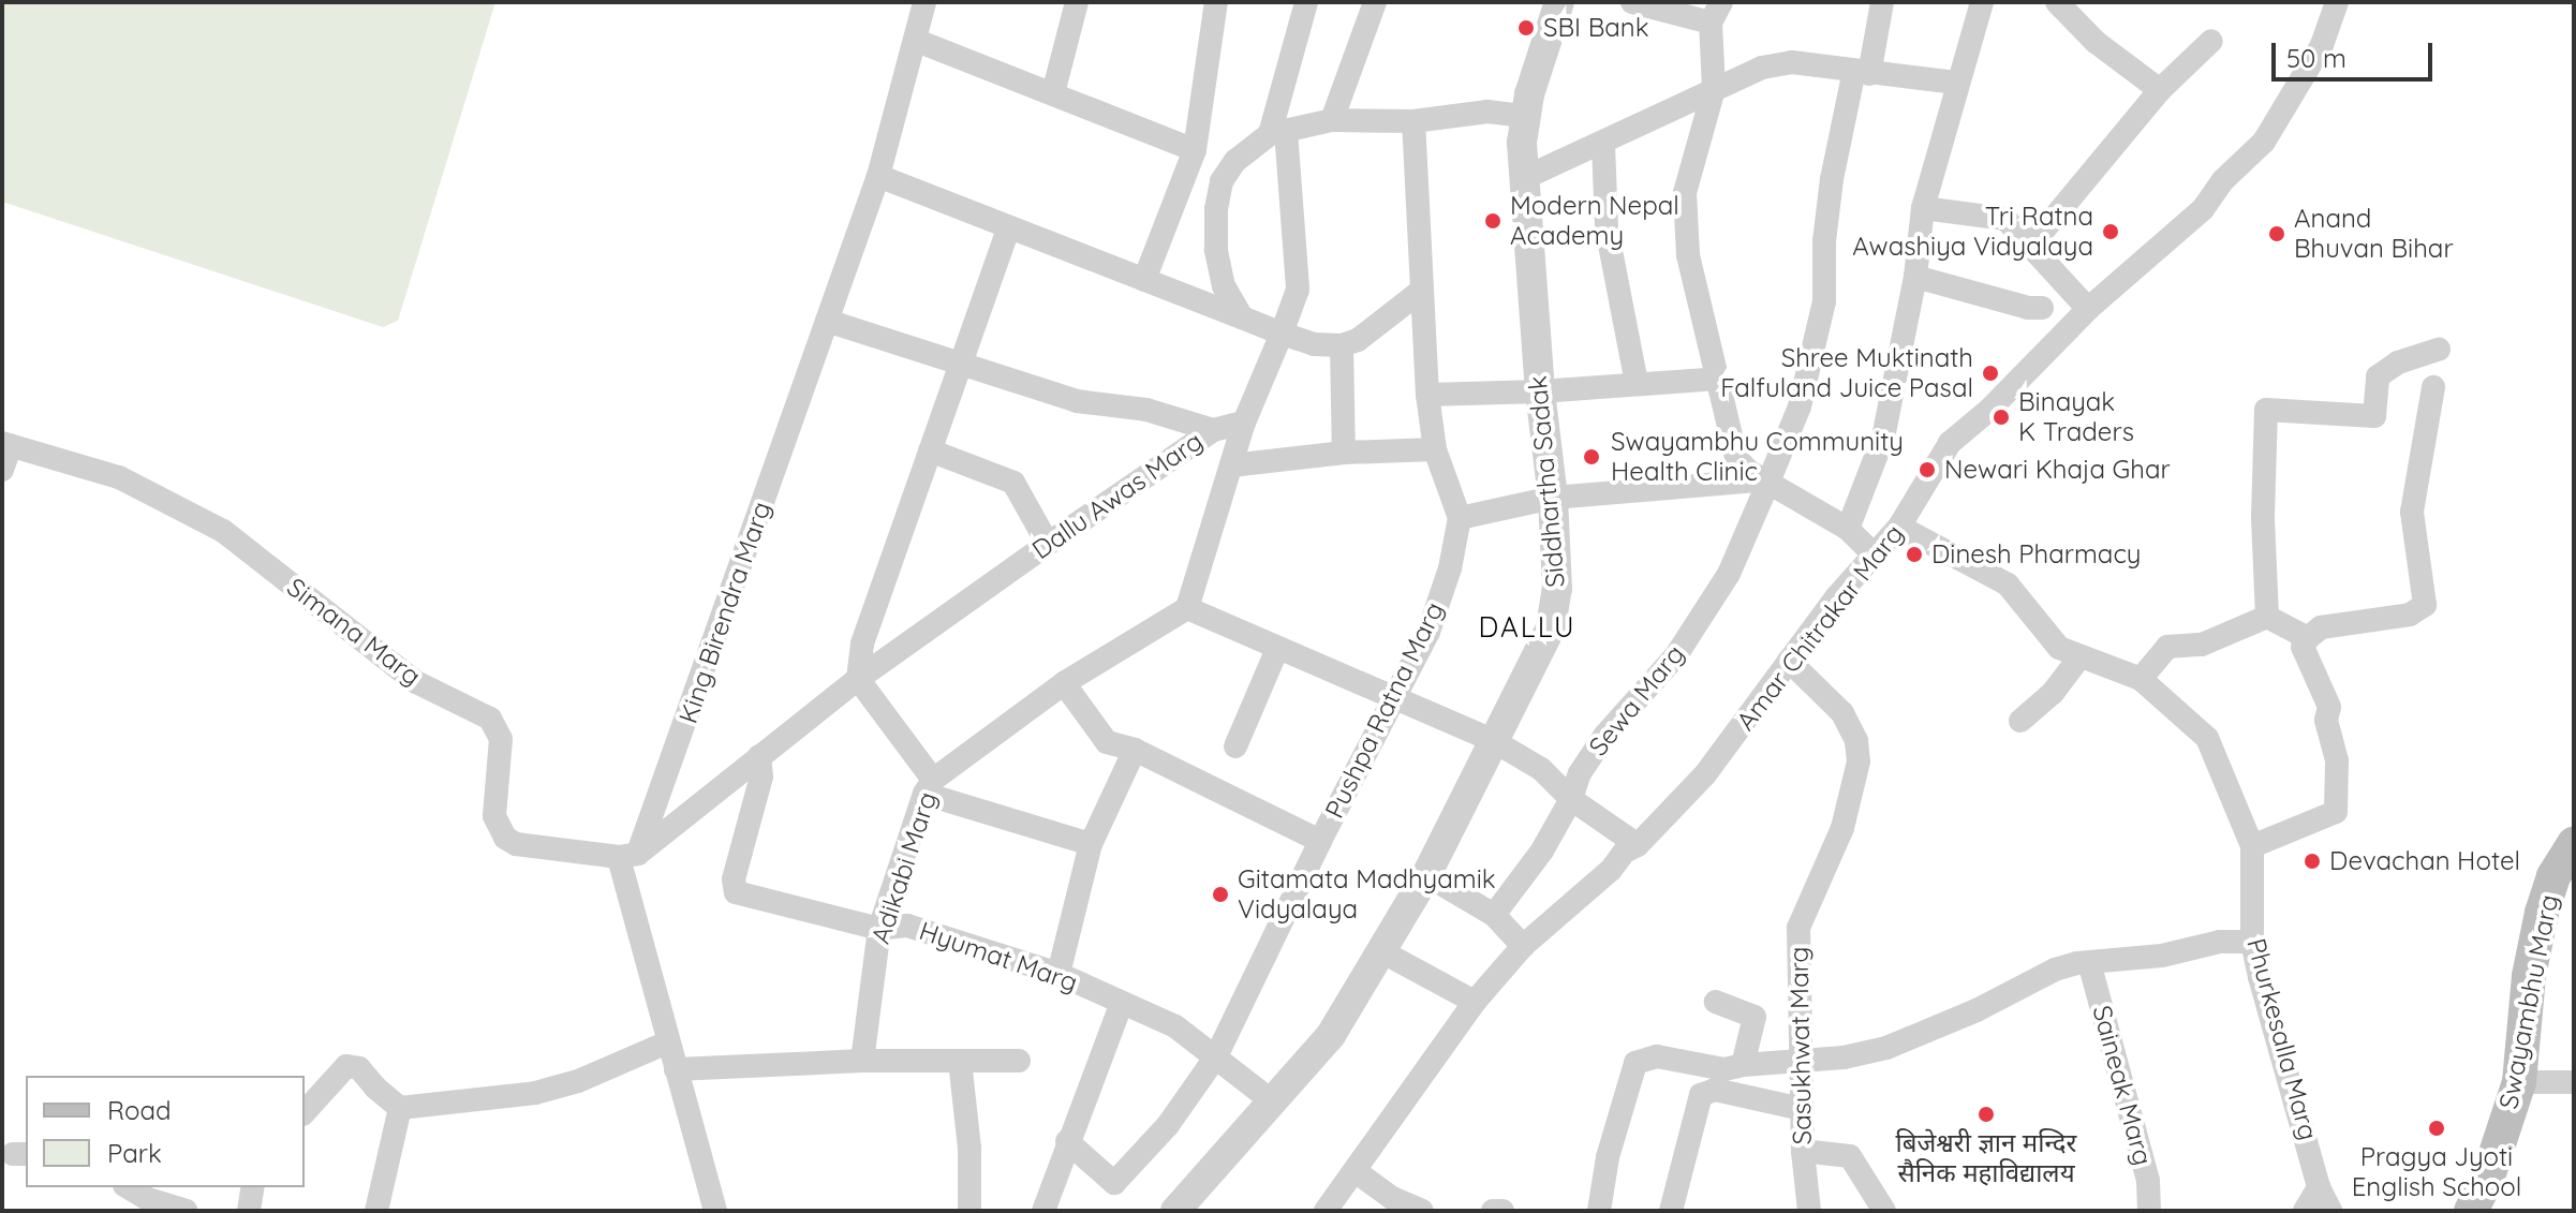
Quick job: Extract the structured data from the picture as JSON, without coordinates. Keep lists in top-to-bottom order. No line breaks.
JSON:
{"streets":{"main road":["Swayambhu Marg"],"street":["Siddhartha Sadak","Dallu Awas Marg","King Birendra Marg","Amar Chitrakar Marg","Simana Marg","Sewa Marg","Pushpa Ratna Marg","Adikabi Marg","Hyumat Marg","Phurkesalla Marg","Sasukhwat Marg","Saineak Marg"]},"crossings":[["Siddhartha Sadak","Hyumat Marg"],["Dallu Awas Marg","King Birendra Marg"],["Dallu Awas Marg","Simana Marg"],["Dallu Awas Marg","Adikabi Marg"],["Dallu Awas Marg","Hyumat Marg"],["King Birendra Marg","Simana Marg"],["Amar Chitrakar Marg","Phurkesalla Marg"],["Amar Chitrakar Marg","Sasukhwat Marg"],["Pushpa Ratna Marg","Hyumat Marg"],["Adikabi Marg","Hyumat Marg"]],"districts":["DALLU"],"places":["SBI Bank","Modern Nepal Academy","Tri Ratna Awashiya Vidyalaya","Anand Bhuvan Bihar","Shree Muktinath Falfuland Juice Pasal","Binayak K Traders","Swayambhu Community Health Clinic","Newari Khaja Ghar","Dinesh Pharmacy","Devachan Hotel","Gitamata Madhyamik Vidyalaya","बिजेश्वरी ज्ञान मन्दिर सैनिक महाविद्यालय","Pragya Jyoti English School"],"legend":["Road","Park"],"scale_bar":"50 m"}
